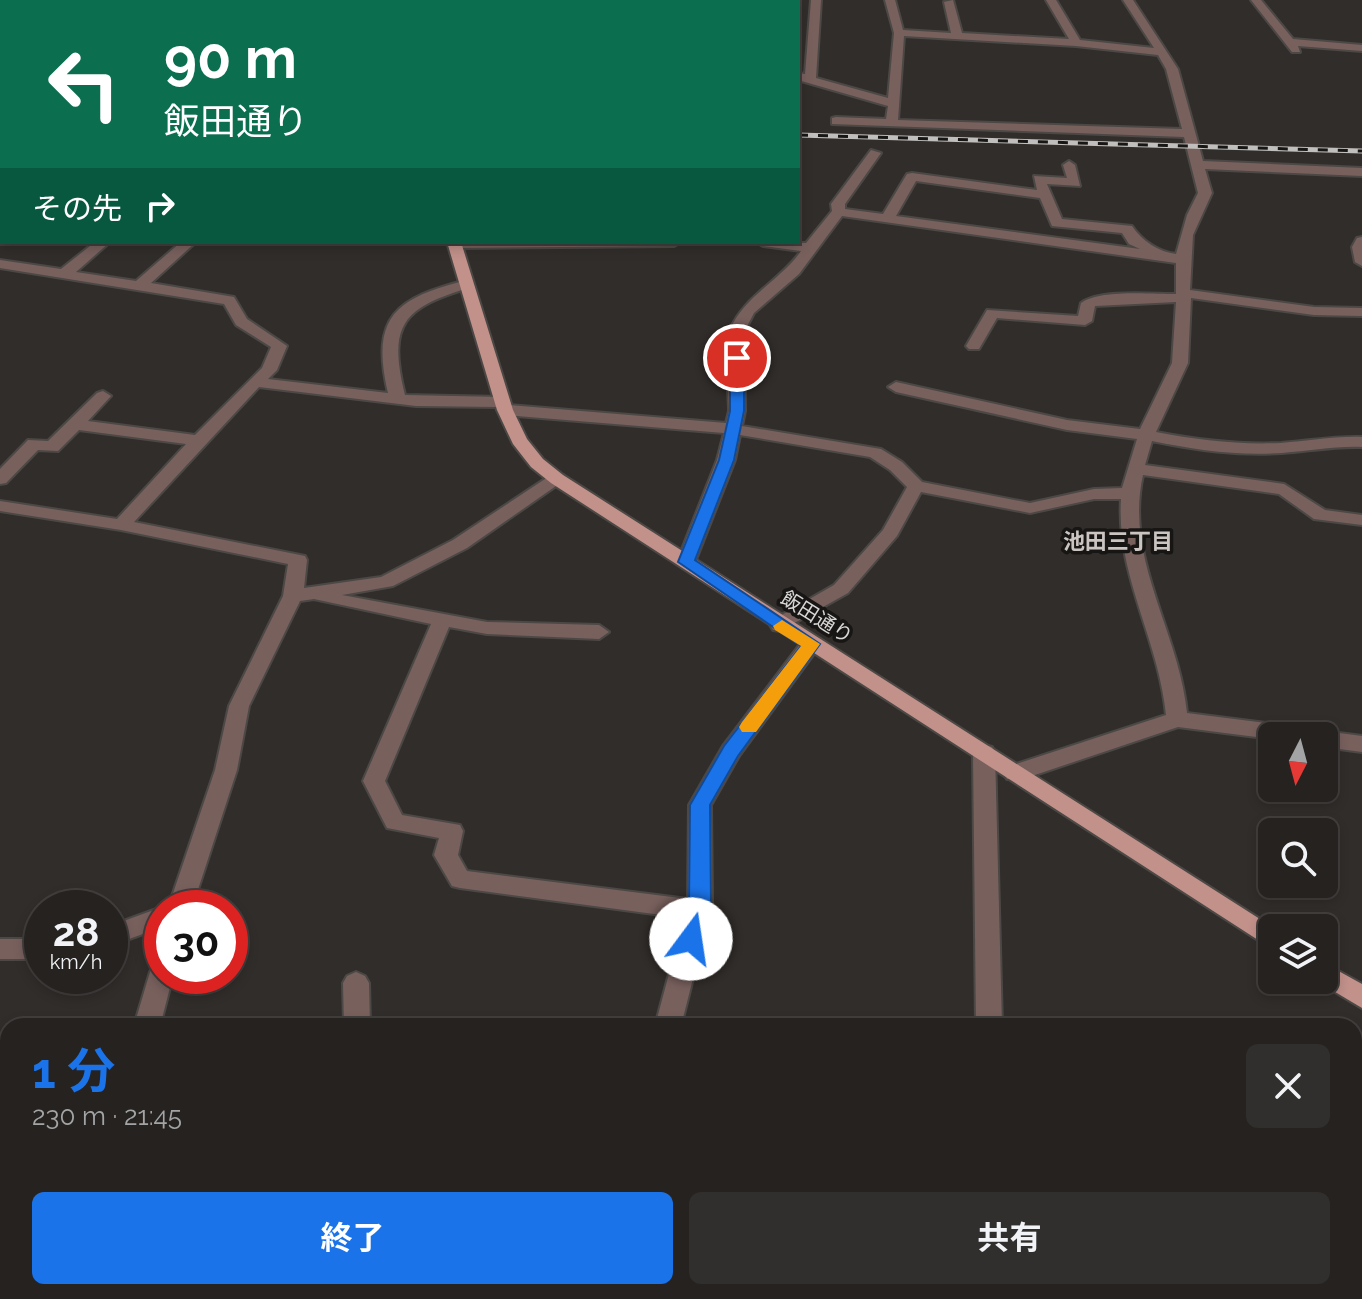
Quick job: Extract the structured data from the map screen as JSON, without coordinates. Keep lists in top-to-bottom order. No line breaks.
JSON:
{"streets":{"main road":["飯田通り"]},"districts":["池田三丁目"],"north":"bottom","page":{"turn":["90 m","飯田通り"],"then":"その先","speed":"28 km/h","limit":"30","heading":["1 分","230 m · 21:45"],"buttons":["終了","共有"]}}
